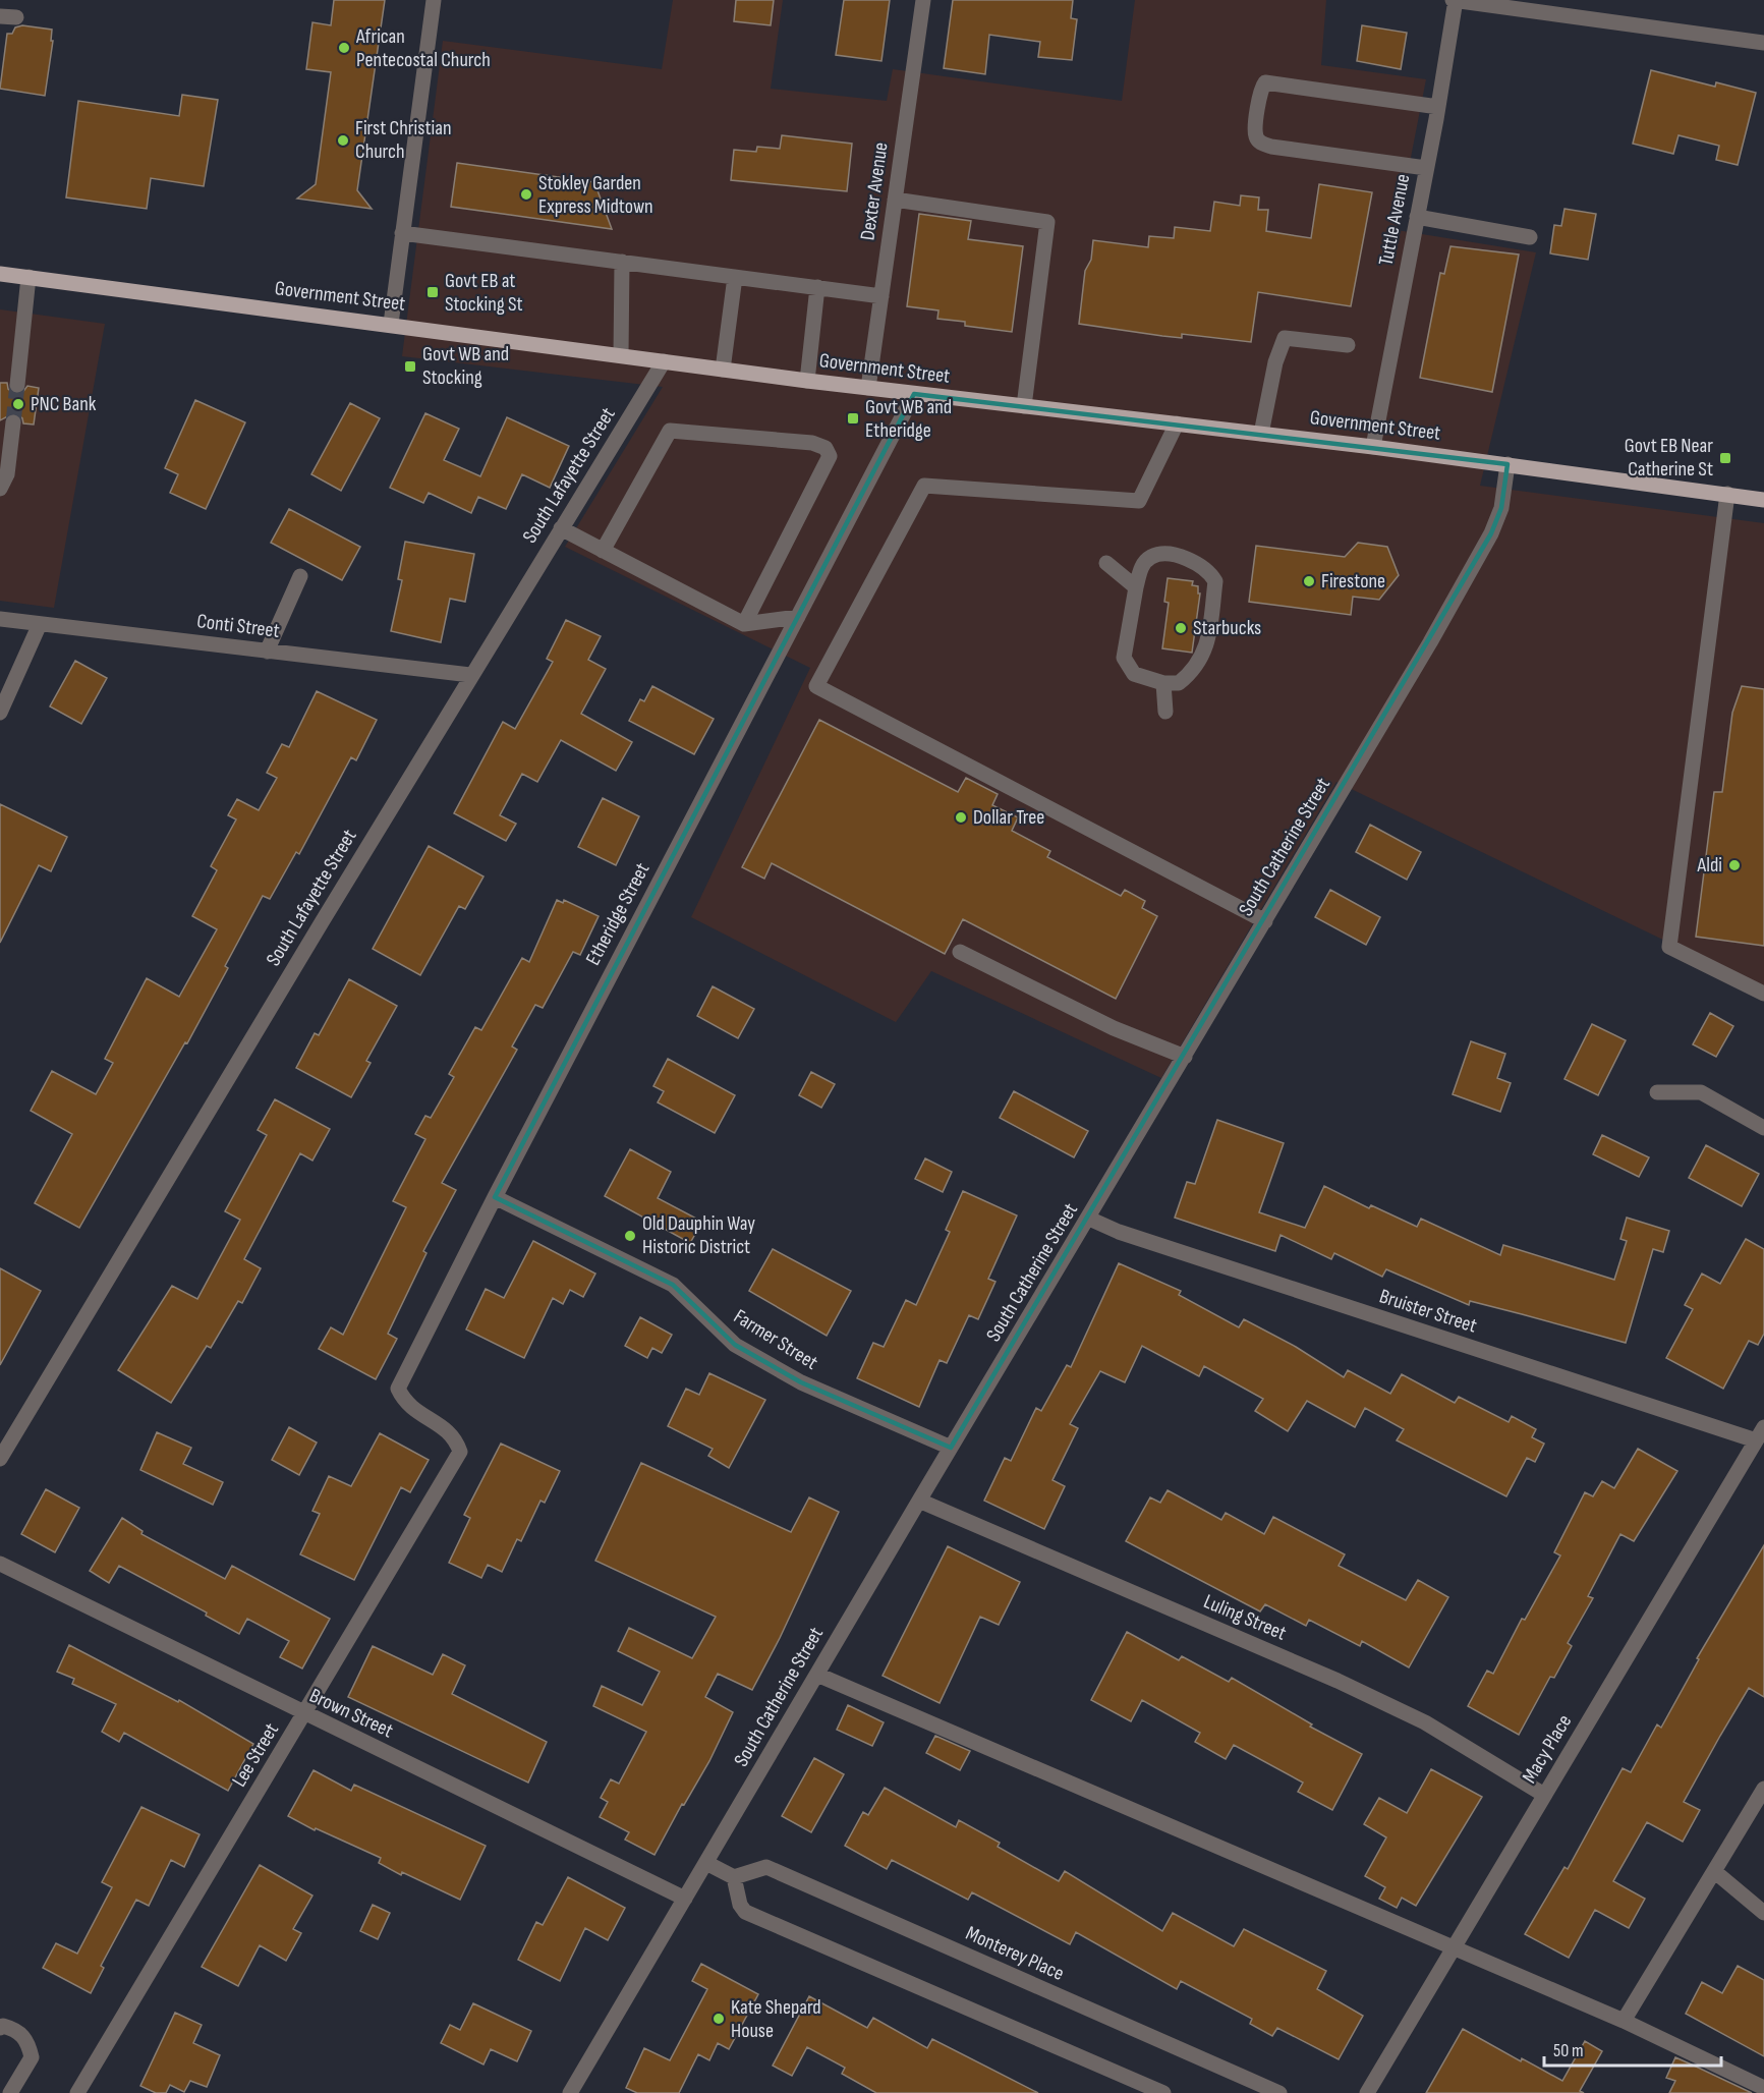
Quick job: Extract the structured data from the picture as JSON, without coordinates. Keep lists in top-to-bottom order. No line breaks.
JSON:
{"streets":{"main road":["Government Street"],"street":["Dexter Avenue","Tuttle Avenue","South Lafayette Street","Conti Street","South Catherine Street","Etheridge Street","Bruister Street","Farmer Street","Luling Street","Brown Street","Macy Place","Lee Street","Monterey Place"]},"crossings":[["Dexter Avenue","Government Street"],["Tuttle Avenue","Government Street"],["Government Street","South Lafayette Street"],["Government Street","South Catherine Street"],["Government Street","Etheridge Street"],["South Lafayette Street","Conti Street"],["South Catherine Street","Bruister Street"],["South Catherine Street","Farmer Street"],["South Catherine Street","Luling Street"],["South Catherine Street","Brown Street"],["Etheridge Street","Farmer Street"],["Etheridge Street","Lee Street"],["Bruister Street","Macy Place"],["Luling Street","Macy Place"],["Brown Street","Lee Street"]],"places":{"other":["African Pentecostal Church","First Christian Church","Stokley Garden Express Midtown","PNC Bank","Firestone","Starbucks","Dollar Tree","Aldi","Old Dauphin Way Historic District","Kate Shepard House"],"transit":["Govt EB at Stocking St","Govt WB and Stocking","Govt WB and Etheridge","Govt EB Near Catherine St"]},"scale_bar":"50 m"}
